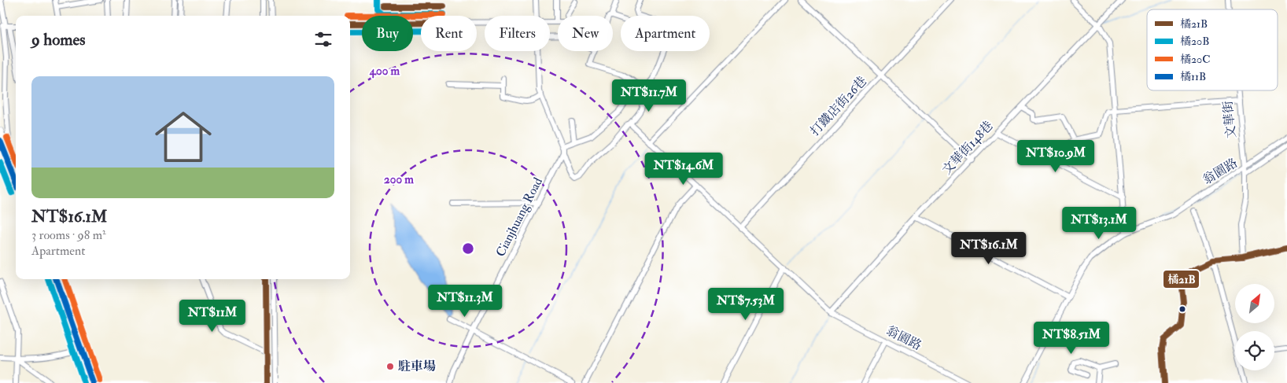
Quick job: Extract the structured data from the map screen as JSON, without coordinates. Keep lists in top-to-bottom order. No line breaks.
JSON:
{"streets":{"street":["打鐵店街26巷","文華街","文華街148巷","翁園路","Cianjhuang Road"]},"crossings":[["打鐵店街26巷","翁園路"],["文華街","翁園路"],["文華街148巷","翁園路"]],"places":["駐車場"],"lines":["transit line 橘20B","transit line 橘21B","transit line 橘20C","transit line 橘11B"],"legend":["橘21B","橘20B","橘20C","橘11B"],"north":"top right","page":{"chip":["Buy","Rent","Filters","New","Apartment"],"heading":"9 homes","list":[{"name":"NT$16.1M","note":"3 rooms · 98 m² · Apartment"}],"price":["NT$11.7M","NT$10.9M","NT$14.6M","NT$13.1M","NT$16.1M","NT$11.3M","NT$7.53M","NT$11M","NT$8.51M"]},"rings":["400 m","200 m"]}
